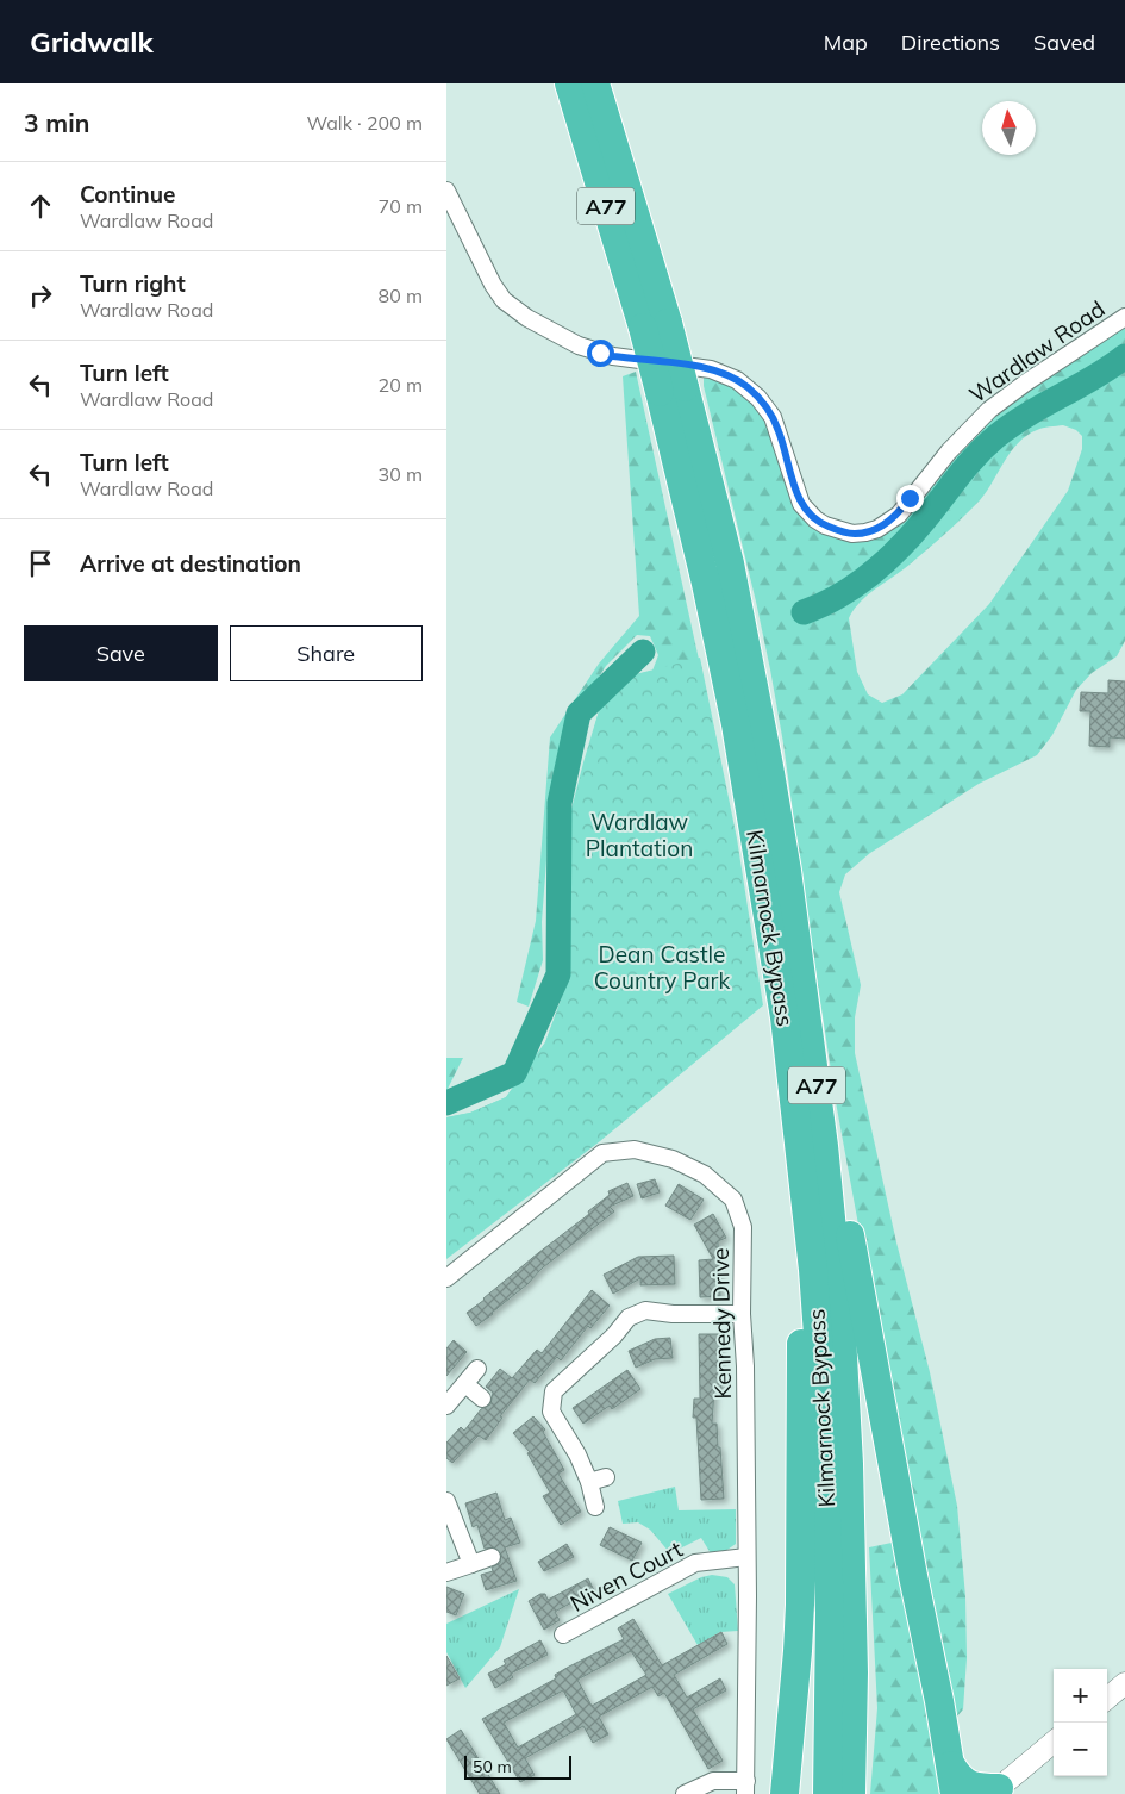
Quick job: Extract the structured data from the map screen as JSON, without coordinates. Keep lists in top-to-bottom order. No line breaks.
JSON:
{"streets":{"highway":["A77","Kilmarnock Bypass"],"street":["Wardlaw Road","Kennedy Drive","Niven Court"]},"crossings":[["A77","Kilmarnock Bypass"],["Kennedy Drive","Niven Court"]],"parks":["Wardlaw Plantation","Dean Castle Country Park"],"scale_bar":"50 m","north":"top","page":{"header":"Gridwalk","nav":["Map","Directions","Saved"],"heading":["3 min","Walk · 200 m"],"list":[["Continue","Wardlaw Road","70 m"],["Turn right","Wardlaw Road","80 m"],["Turn left","Wardlaw Road","20 m"],["Turn left","Wardlaw Road","30 m"],"Arrive at destination"],"buttons":["Save","Share"],"map_buttons":["+","−"],"scale":"50 m"}}
